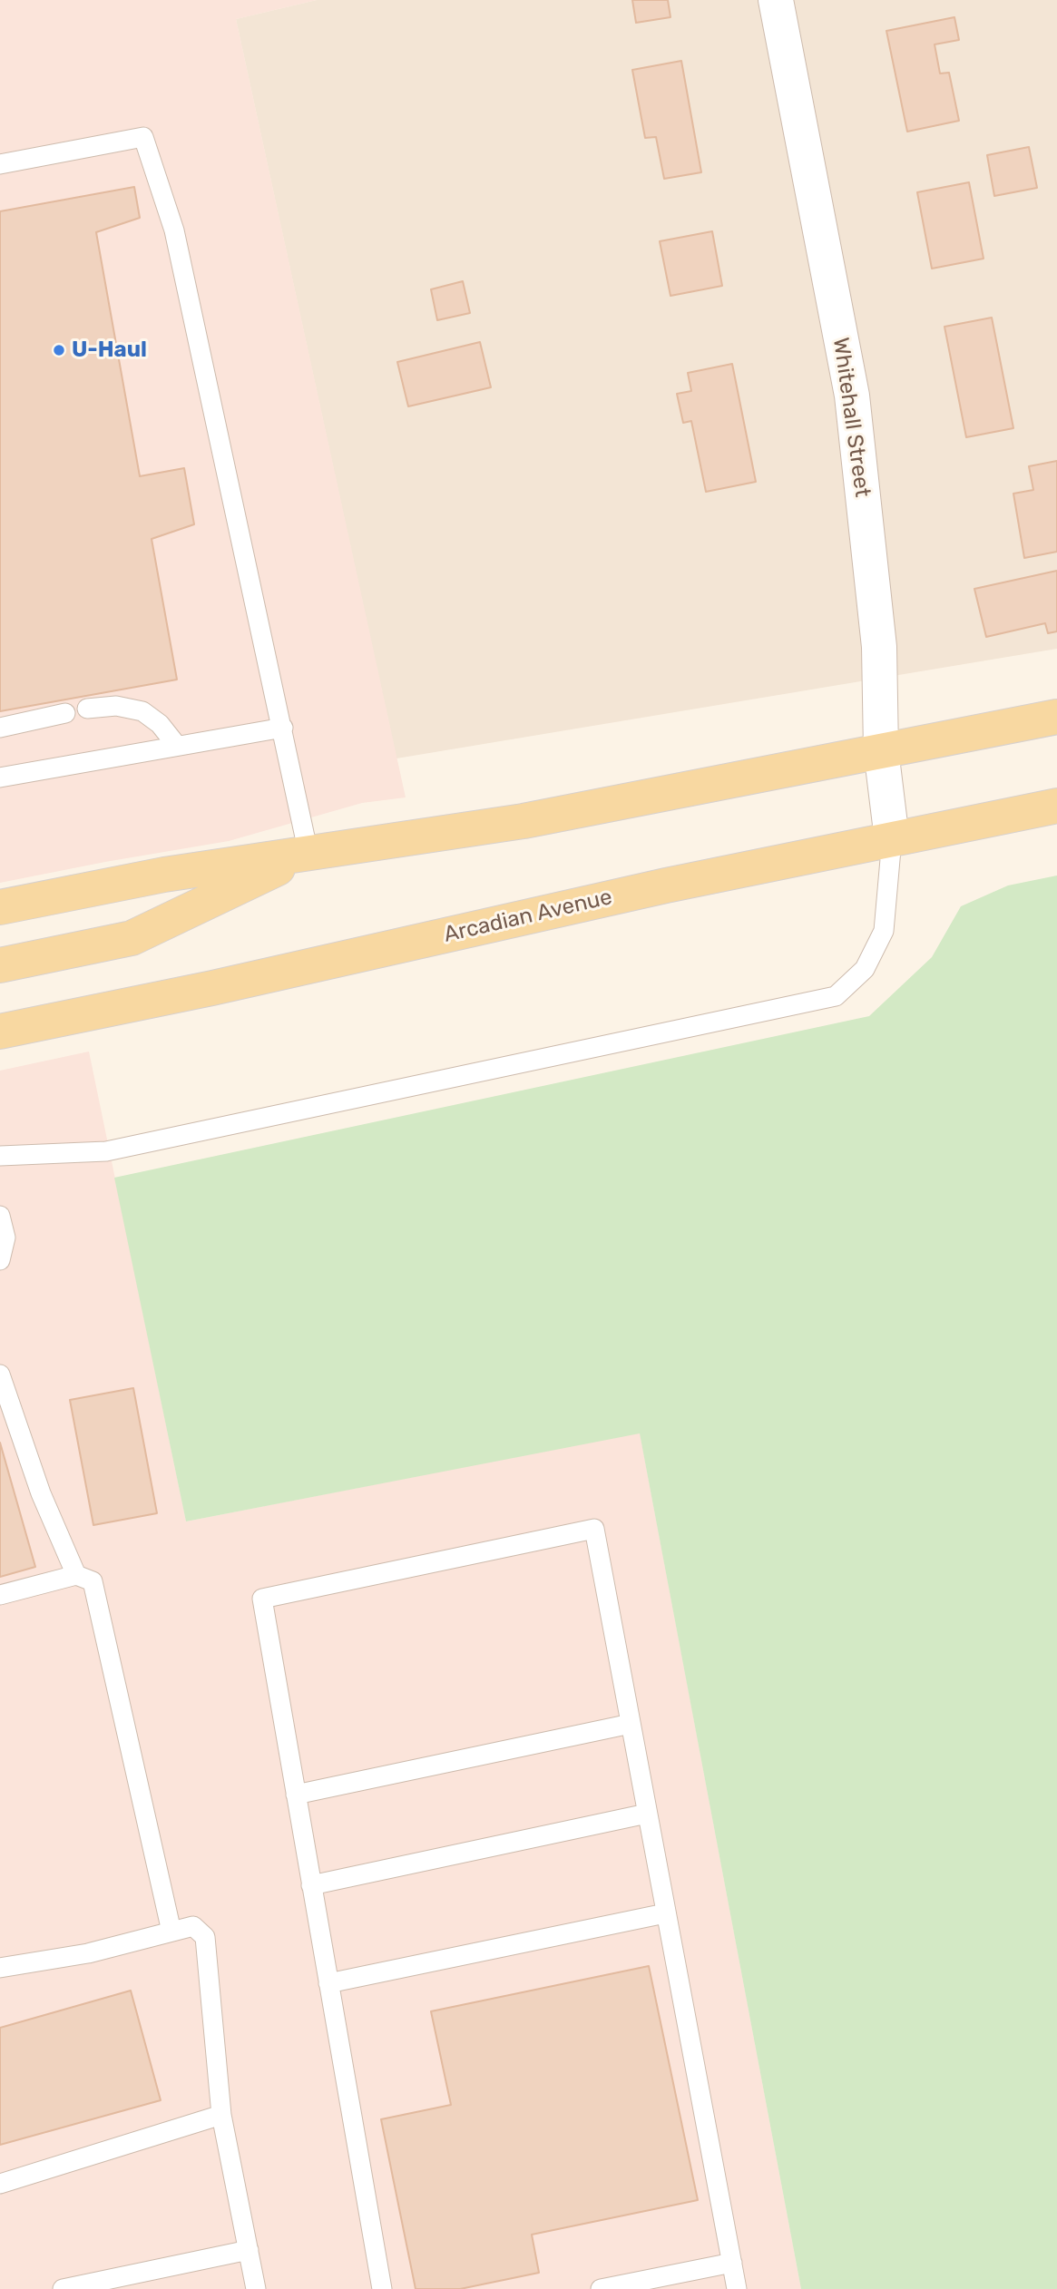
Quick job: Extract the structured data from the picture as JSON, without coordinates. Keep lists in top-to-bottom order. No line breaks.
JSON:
{"streets":{"main road":["Arcadian Avenue"],"street":["Whitehall Street"]},"crossings":[["Whitehall Street","Arcadian Avenue"]],"places":["U-Haul"]}
